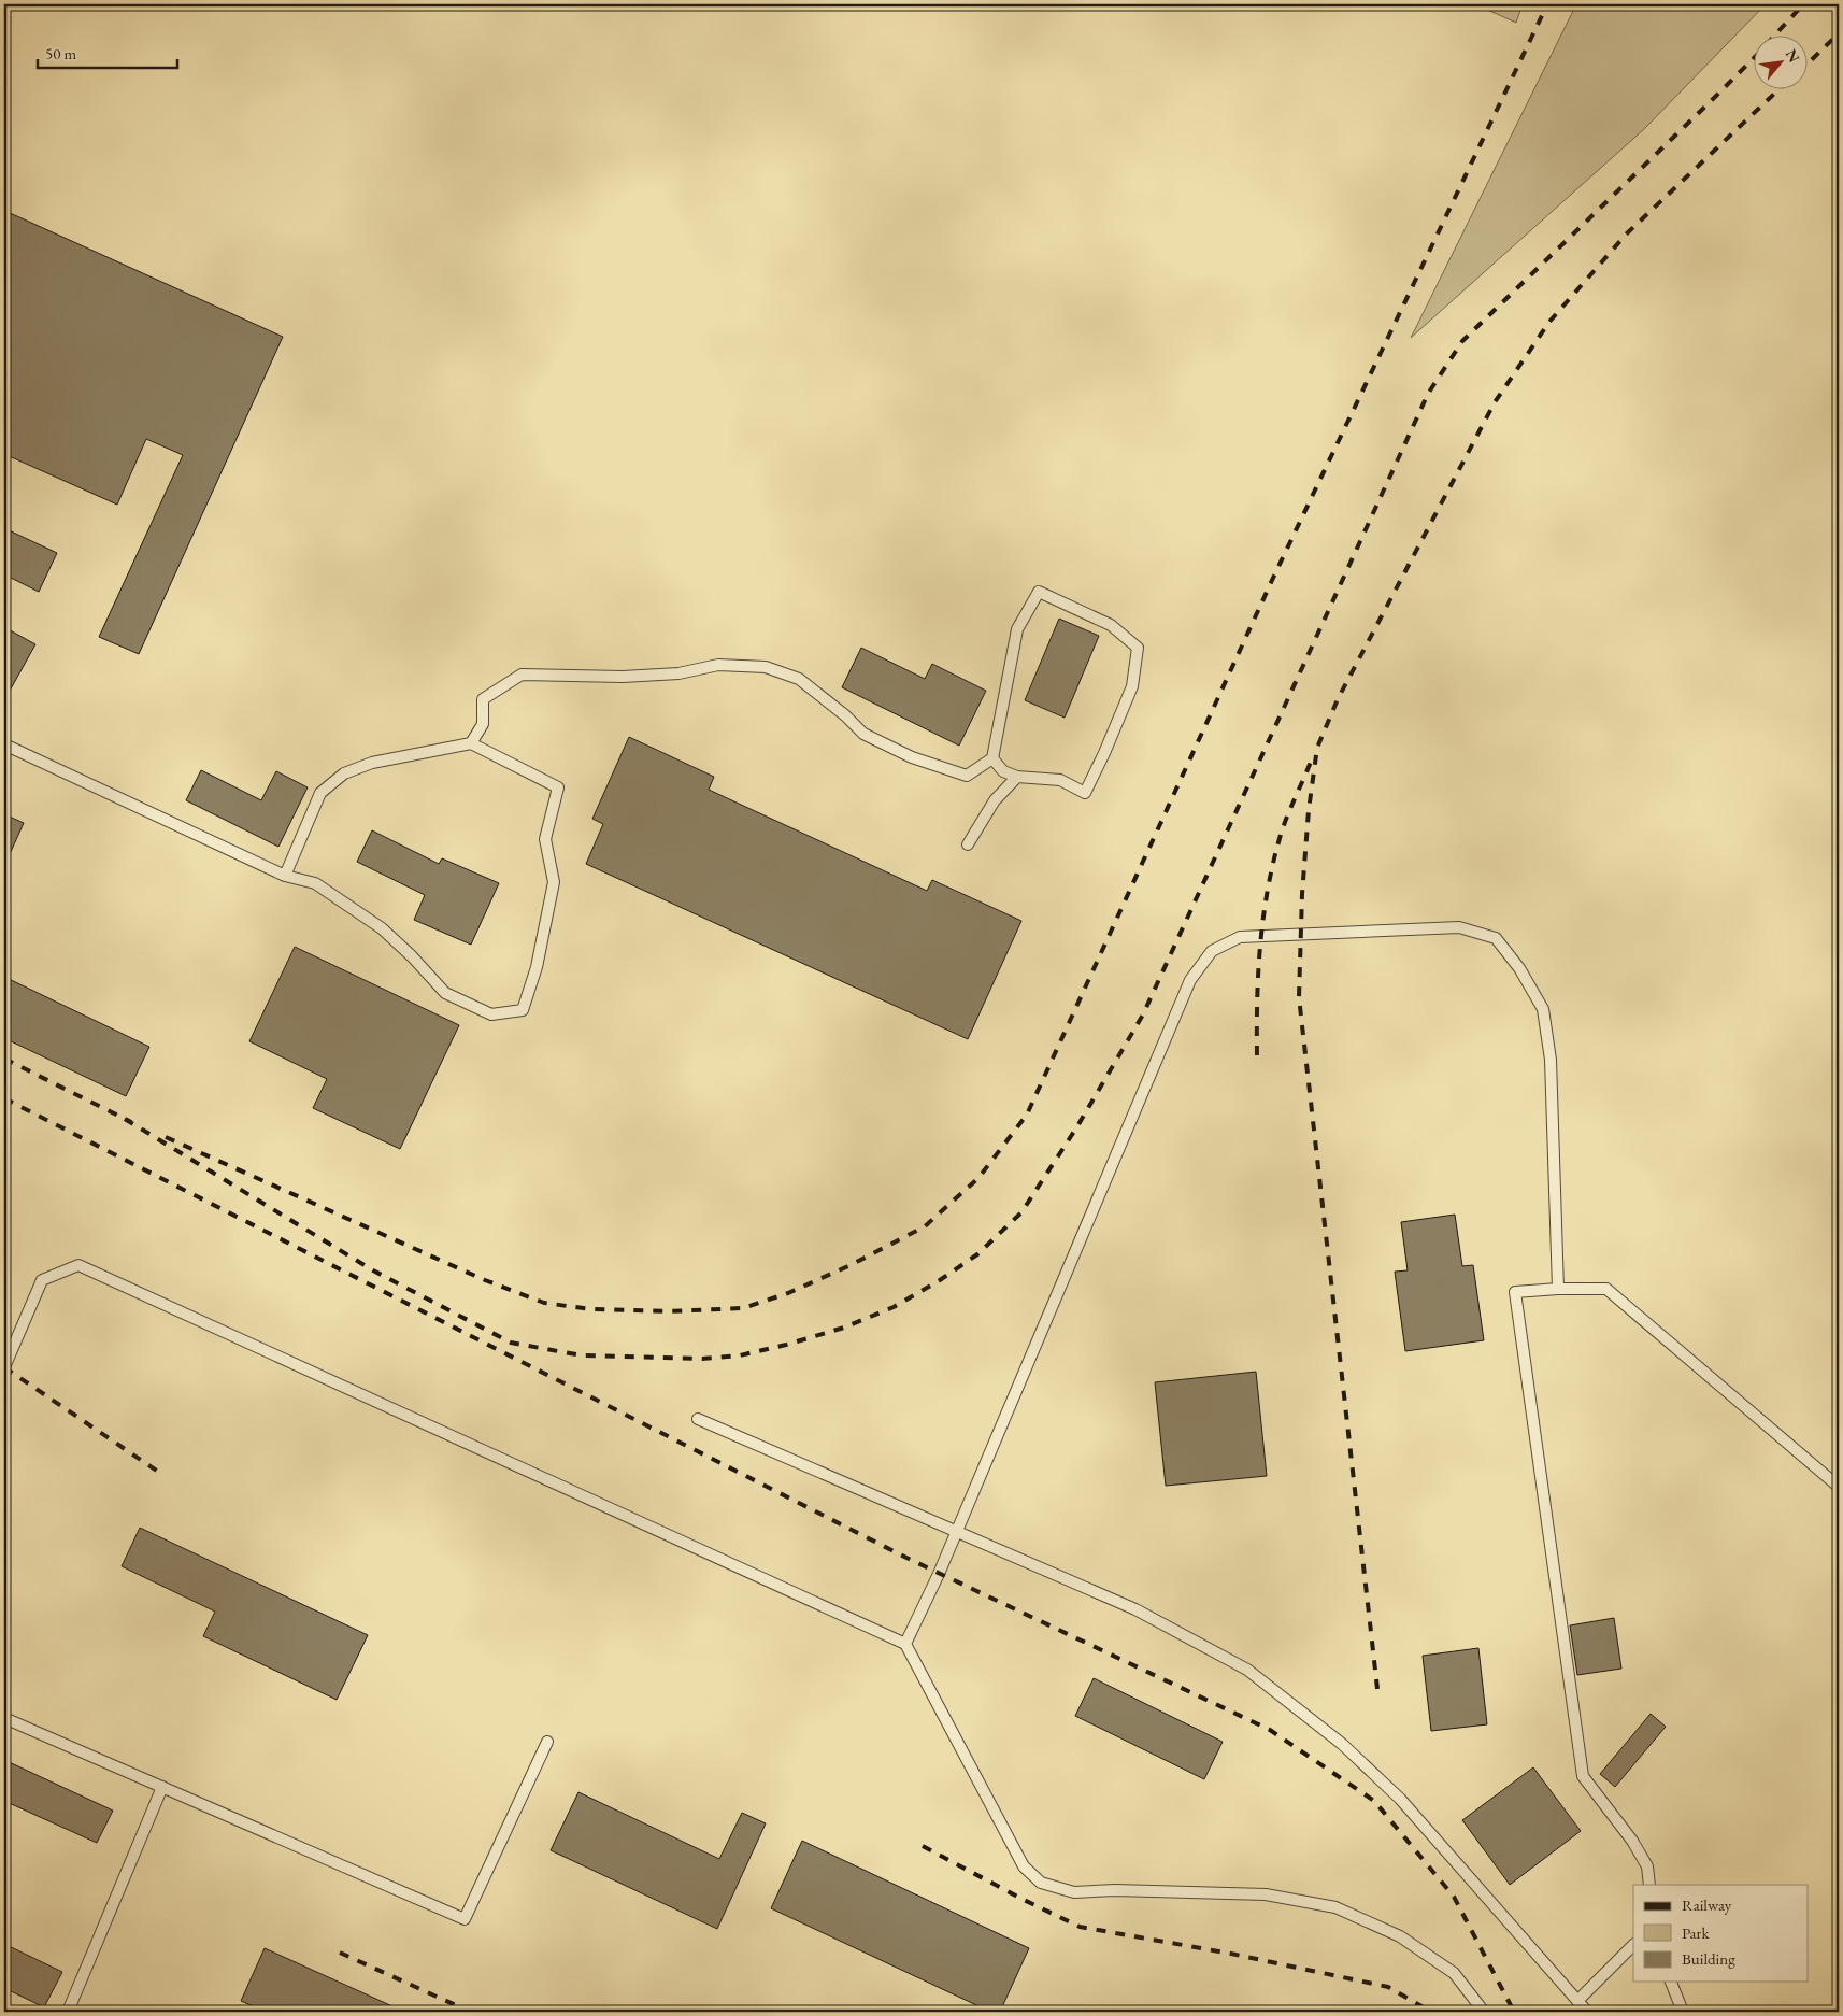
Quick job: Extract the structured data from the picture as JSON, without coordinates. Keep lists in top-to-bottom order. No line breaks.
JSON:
{"legend":["Railway","Park","Building"],"scale_bar":"50 m","north":"top right"}
